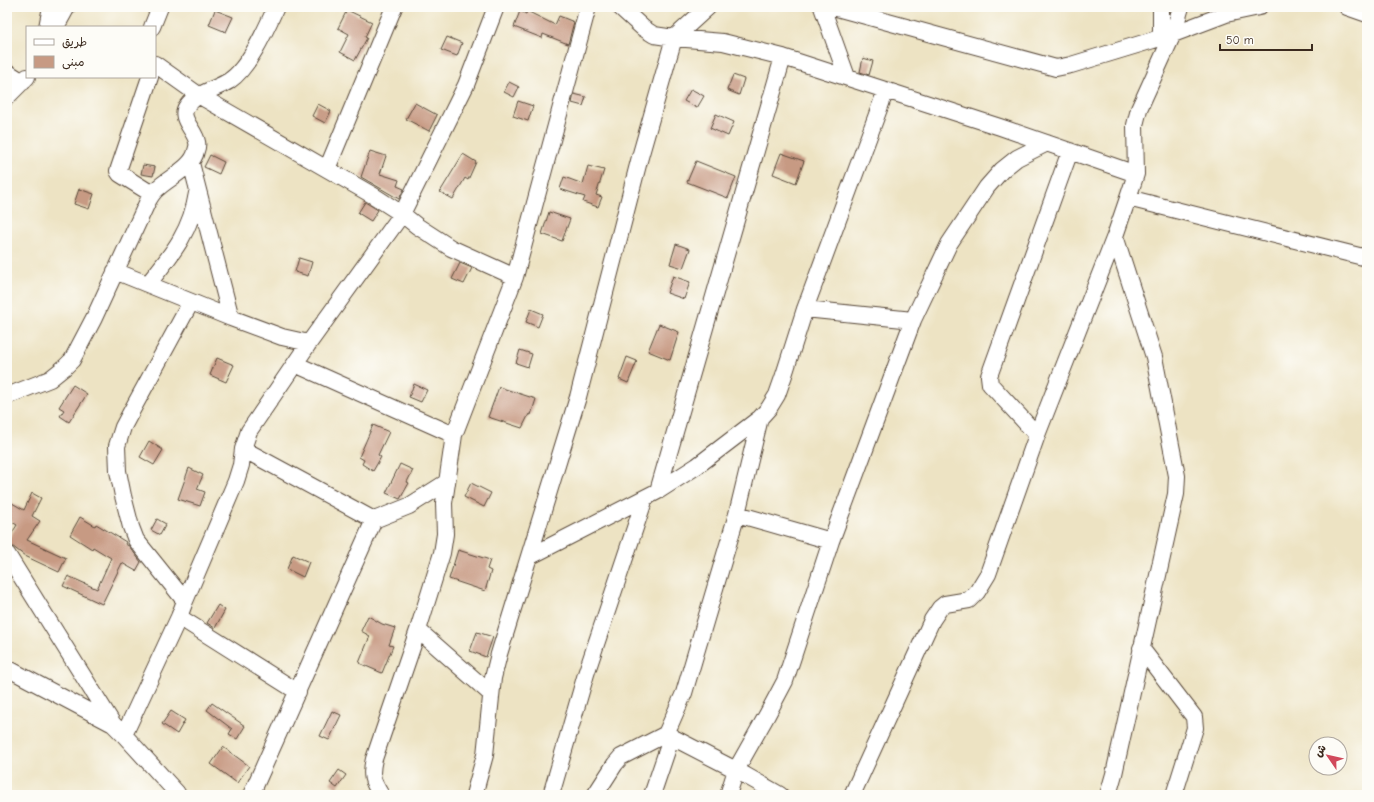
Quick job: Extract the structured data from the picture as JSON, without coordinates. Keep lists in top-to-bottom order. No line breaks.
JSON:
{"legend":["طريق","مبنى"],"scale_bar":"50 m","north":"top left"}
